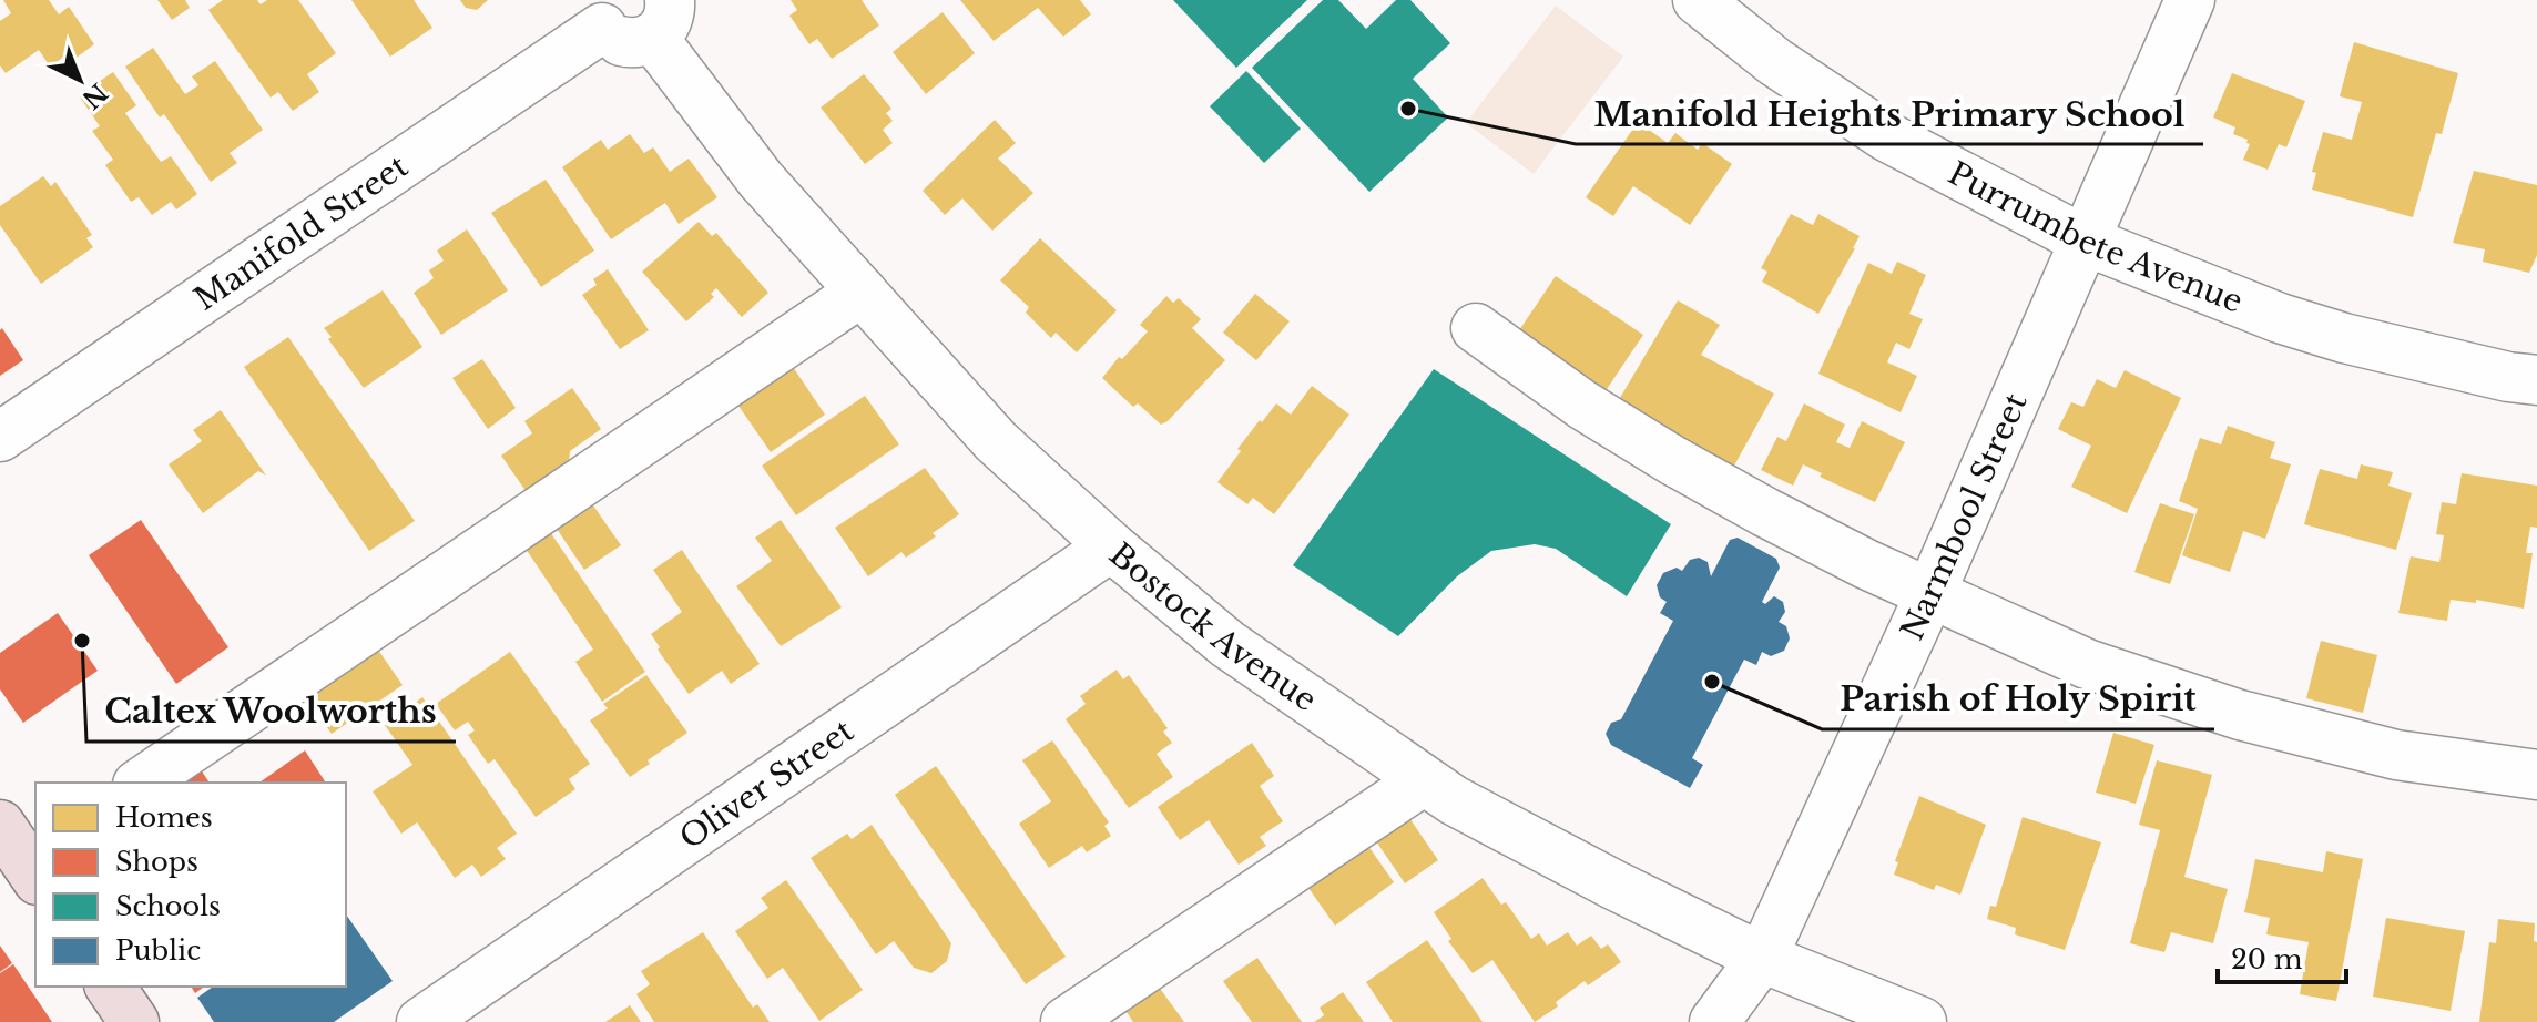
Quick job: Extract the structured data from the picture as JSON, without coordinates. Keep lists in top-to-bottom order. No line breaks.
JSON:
{"streets":{"street":["Manifold Street","Purrumbete Avenue","Narmbool Street","Bostock Avenue","Oliver Street"]},"crossings":[["Purrumbete Avenue","Narmbool Street"],["Narmbool Street","Bostock Avenue"],["Bostock Avenue","Oliver Street"]],"places":["Manifold Heights Primary School","Caltex Woolworths","Parish of Holy Spirit"],"legend":["Homes","Shops","Schools","Public"],"scale_bar":"20 m","north":"bottom right"}
